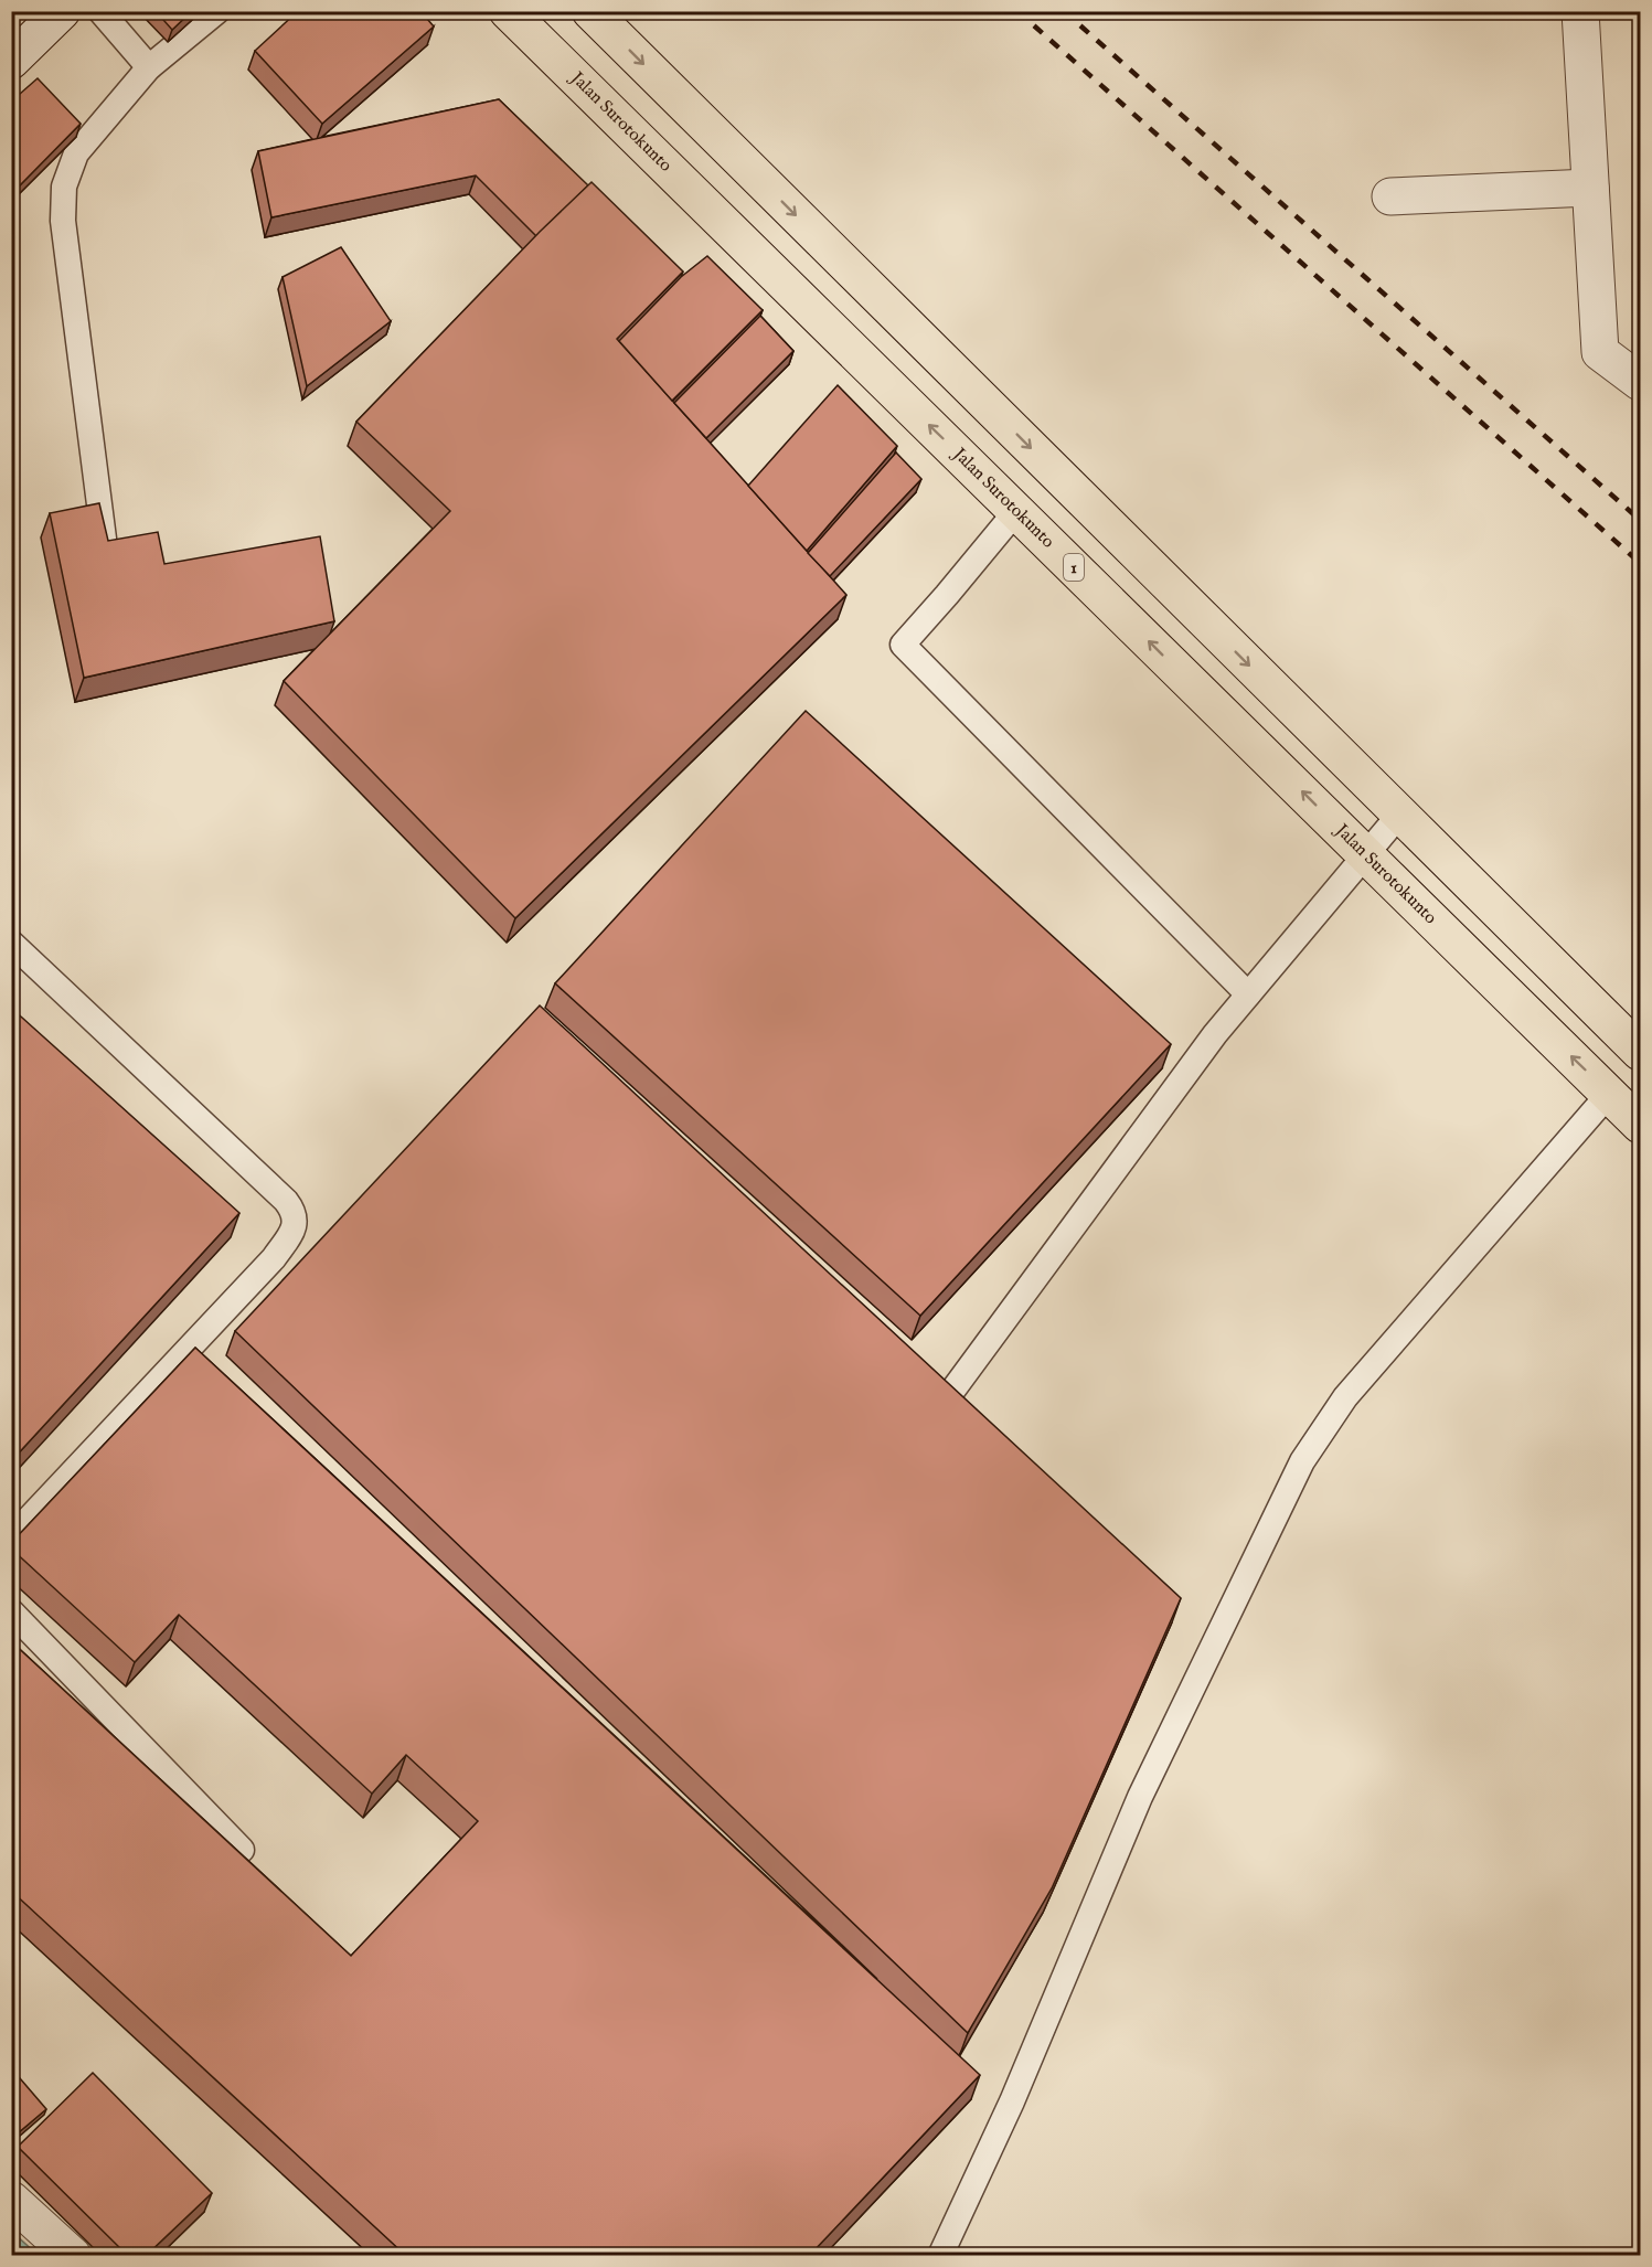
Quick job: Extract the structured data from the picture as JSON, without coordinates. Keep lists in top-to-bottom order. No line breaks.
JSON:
{"streets":{"main road":["Jalan Surotokunto","1"]}}
